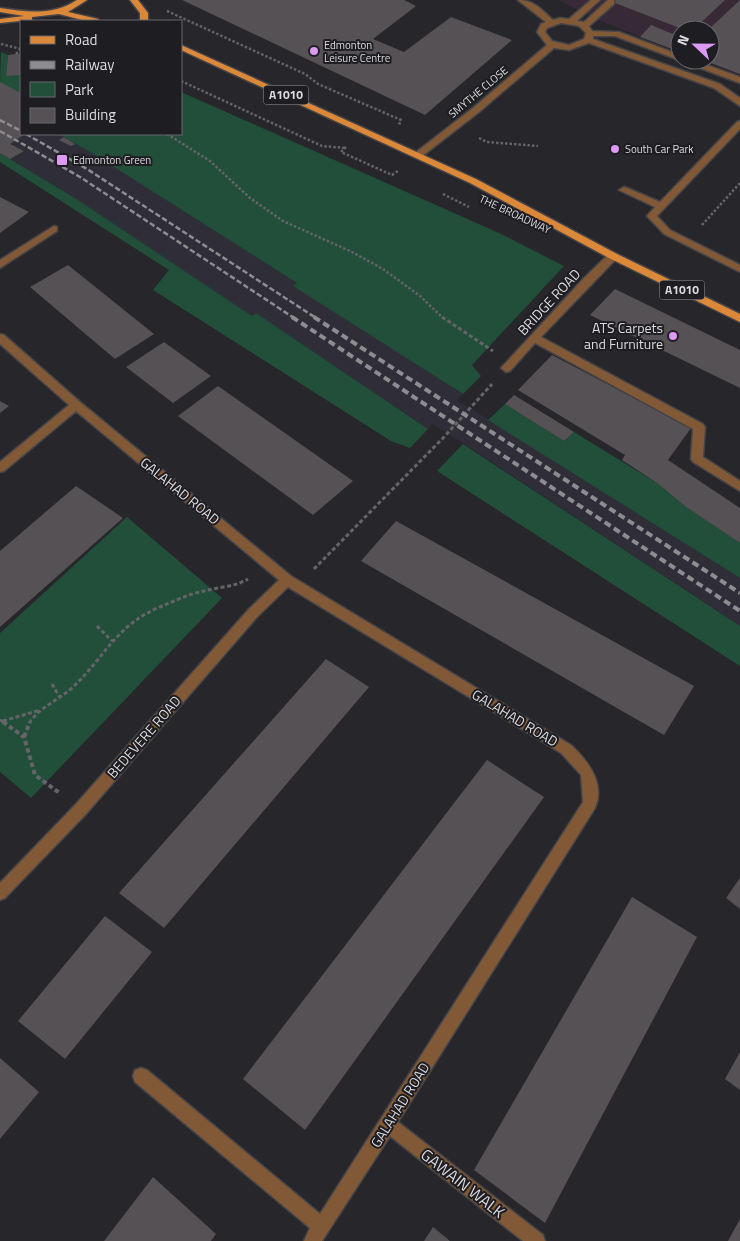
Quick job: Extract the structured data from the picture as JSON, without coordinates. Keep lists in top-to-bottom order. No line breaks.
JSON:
{"streets":{"main road":["A1010","THE BROADWAY"],"street":["SMYTHE CLOSE","BRIDGE ROAD","GALAHAD ROAD","BEDEVERE ROAD","GAWAIN WALK"]},"crossings":[["SMYTHE CLOSE","THE BROADWAY"],["A1010","THE BROADWAY"],["A1010","BRIDGE ROAD"],["THE BROADWAY","BRIDGE ROAD"],["GALAHAD ROAD","BEDEVERE ROAD"],["GALAHAD ROAD","GAWAIN WALK"]],"places":{"other":["Edmonton Leisure Centre","South Car Park","ATS Carpets and Furniture"],"transit":["Edmonton Green"]},"legend":["Road","Railway","Park","Building"],"north":"left"}
